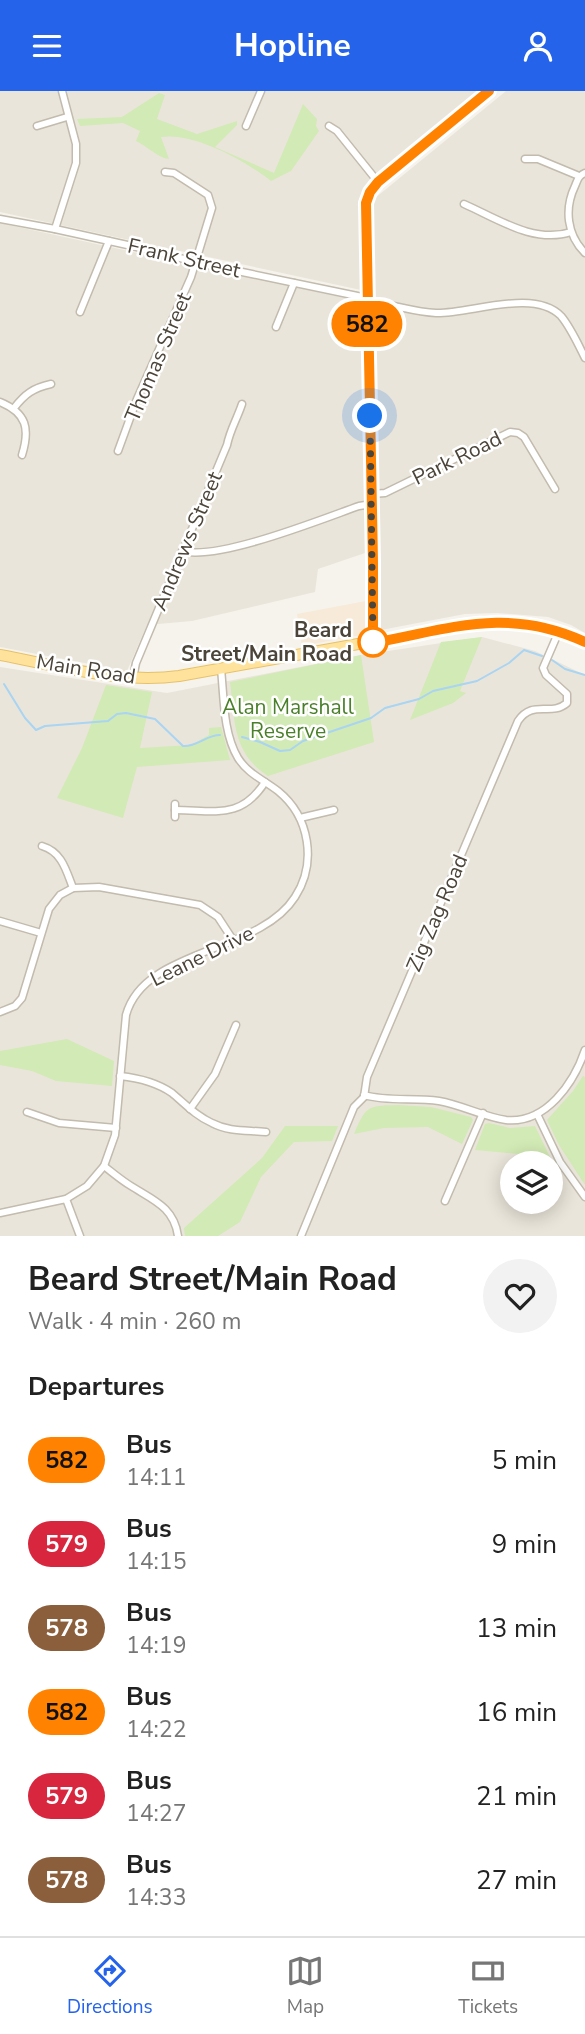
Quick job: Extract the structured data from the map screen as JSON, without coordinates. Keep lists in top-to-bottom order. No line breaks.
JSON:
{"streets":{"main road":["Main Road"],"street":["Frank Street","Thomas Street","Park Road","Andrews Street","Zig Zag Road","Leane Drive"]},"crossings":[["Frank Street","Thomas Street"],["Park Road","Andrews Street"],["Andrews Street","Main Road"],["Main Road","Zig Zag Road"],["Main Road","Leane Drive"]],"parks":["Alan Marshall Reserve"],"places":["Beard Street/Main Road"],"lines":["bus line 582"],"page":{"header":"Hopline","on_map":"582","heading":[["Beard Street/Main Road","Walk · 4 min · 260 m"],"Departures"],"list":[{"mark":"582","name":"Bus","note":"14:11","value":"5 min"},{"mark":"579","name":"Bus","note":"14:15","value":"9 min"},{"mark":"578","name":"Bus","note":"14:19","value":"13 min"},{"mark":"582","name":"Bus","note":"14:22","value":"16 min"},{"mark":"579","name":"Bus","note":"14:27","value":"21 min"},{"mark":"578","name":"Bus","note":"14:33","value":"27 min"}],"tabs":["Directions","Map","Tickets"]}}
